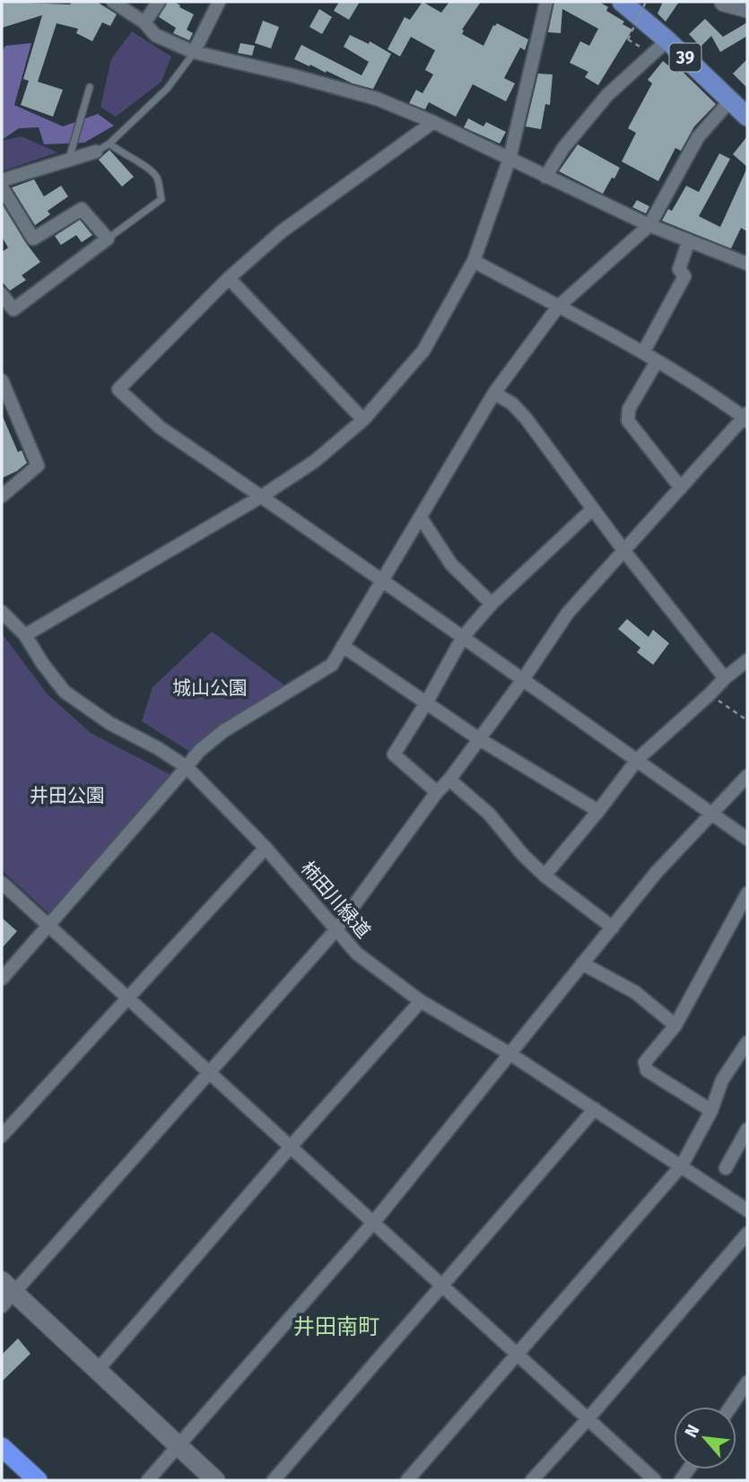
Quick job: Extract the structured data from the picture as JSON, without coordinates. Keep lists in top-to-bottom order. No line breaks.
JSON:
{"streets":{"main road":["39"],"street":["柿田川緑道"]},"districts":["井田南町"],"parks":["城山公園","井田公園"],"north":"top left"}
